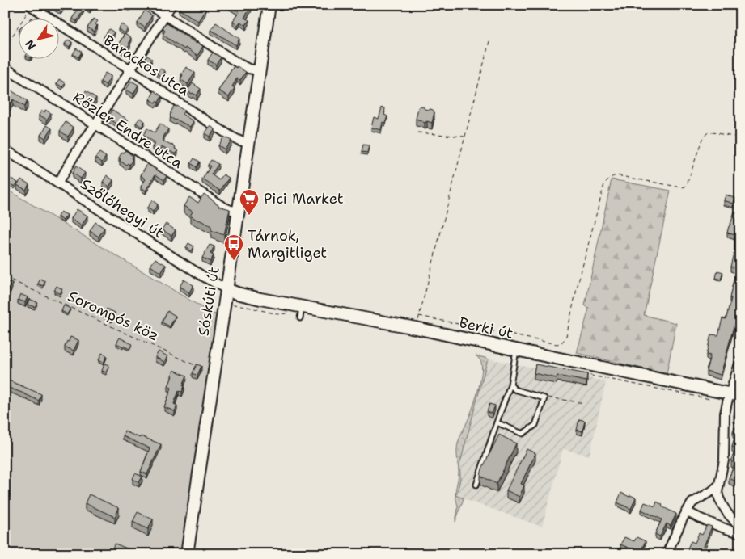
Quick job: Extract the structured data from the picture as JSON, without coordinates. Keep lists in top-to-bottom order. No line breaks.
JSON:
{"streets":{"main road":["Sóskúti út","Berki út"],"street":["Barackos utca","Rőzler Endre utca","Szőlőhegyi út"],"path":["Sorompós köz"]},"crossings":[["Barackos utca","Sóskúti út"],["Rőzler Endre utca","Sóskúti út"],["Szőlőhegyi út","Sóskúti út"],["Szőlőhegyi út","Berki út"],["Sóskúti út","Berki út"]],"places":{"supermarket":["Pici Market"],"bus stop":["Tárnok, Margitliget"]},"north":"bottom left"}
